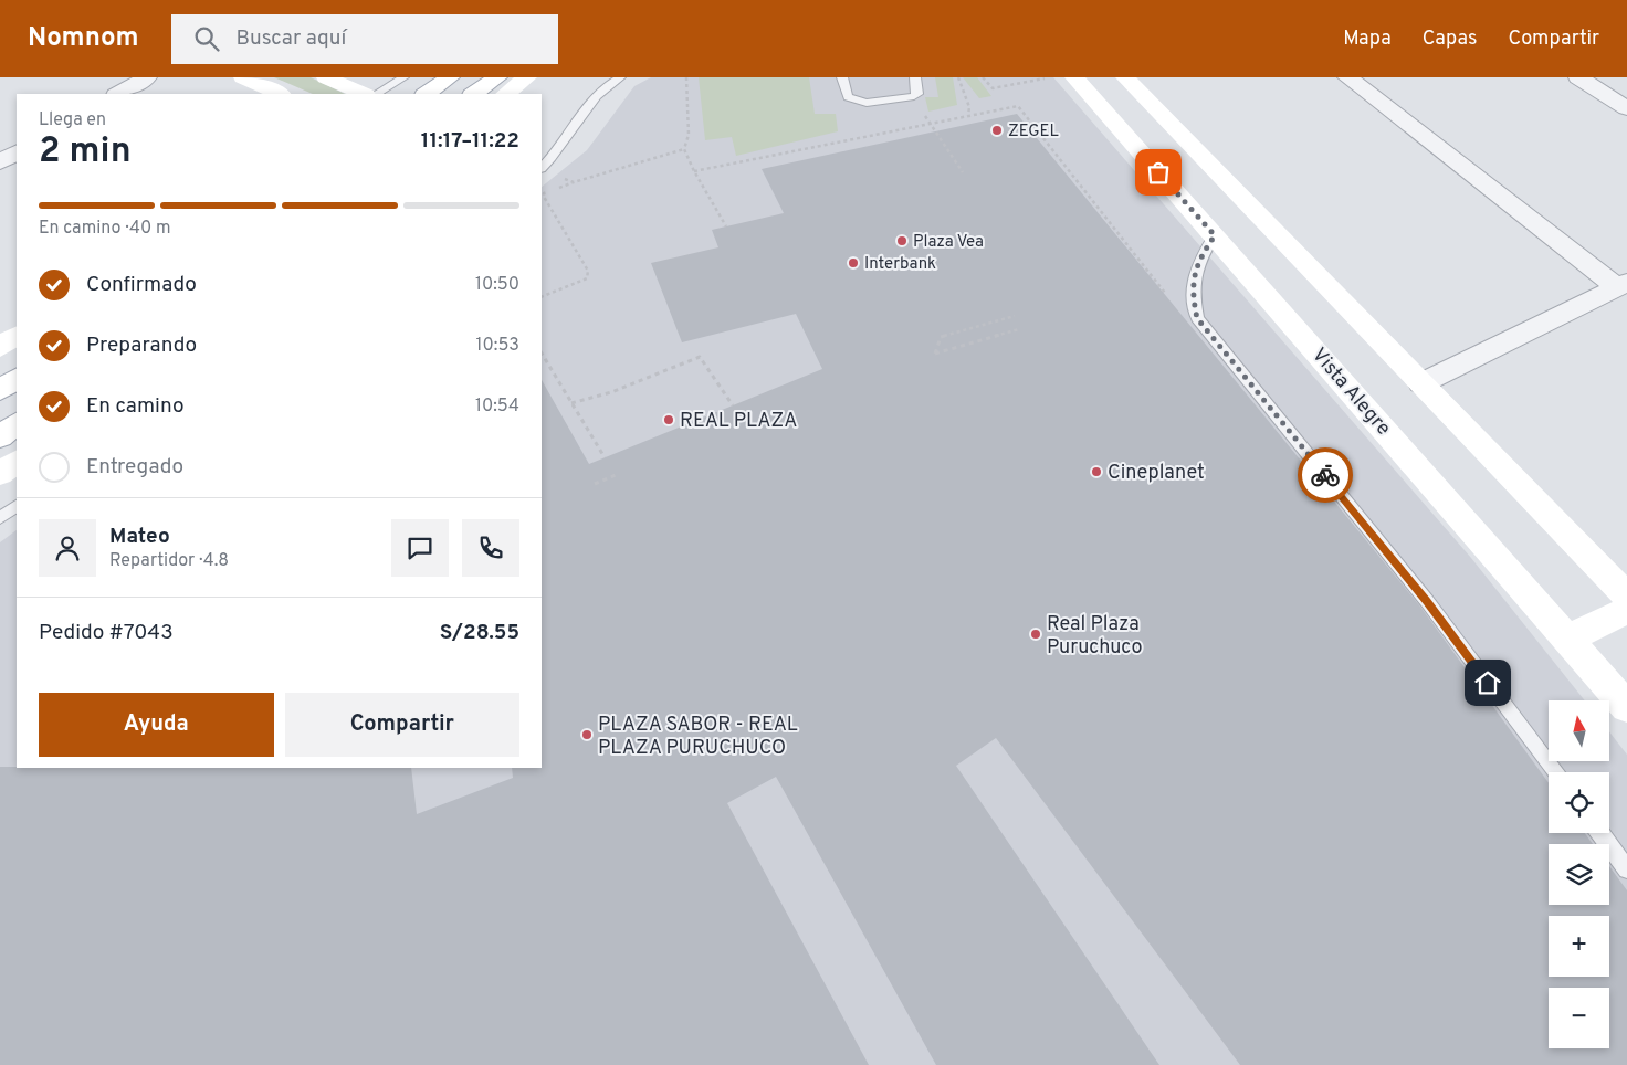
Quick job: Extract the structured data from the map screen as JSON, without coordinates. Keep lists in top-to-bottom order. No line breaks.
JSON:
{"streets":{"street":["Vista Alegre"]},"places":["ZEGEL","Plaza Vea","Interbank","REAL PLAZA","Cineplanet","Real Plaza Puruchuco","PLAZA SABOR - REAL PLAZA PURUCHUCO"],"north":"top","page":{"header":"Nomnom","search":"Buscar aquí","nav":["Mapa","Capas","Compartir"],"heading":["2 min","Llega en","11:17–11:22"],"panel":["Mateo","Repartidor · 4.8","Pedido #7043","S/28.55"],"bar":"En camino · 40 m","list":[["Confirmado","10:50"],["Preparando","10:53"],["En camino","10:54"],"Entregado"],"buttons":["Ayuda","Compartir"],"map_buttons":["+","−"]}}
